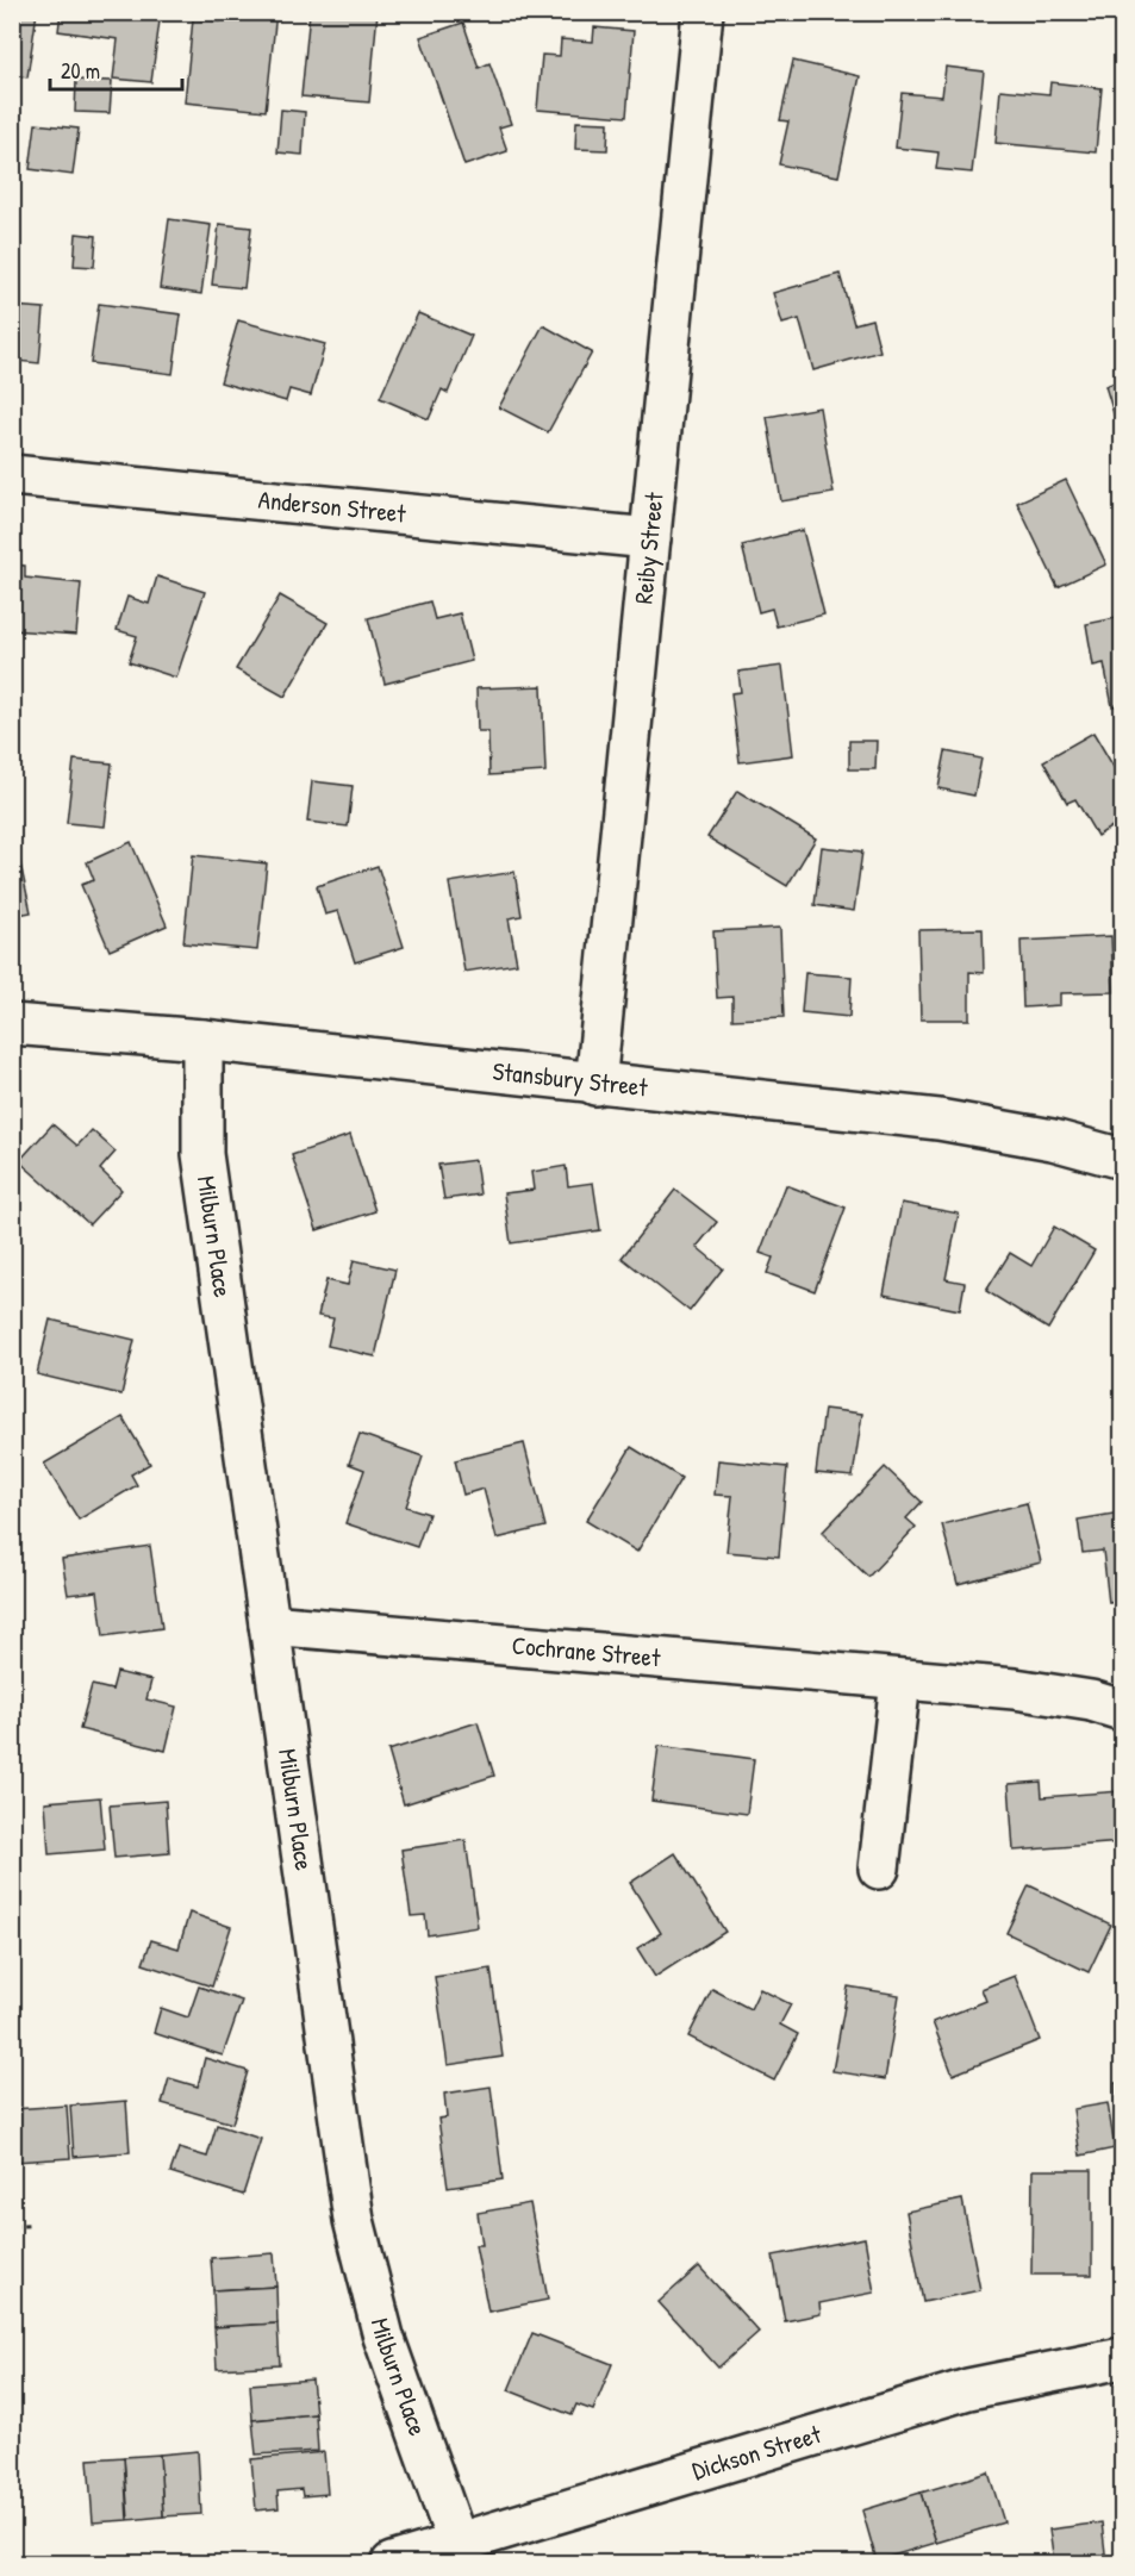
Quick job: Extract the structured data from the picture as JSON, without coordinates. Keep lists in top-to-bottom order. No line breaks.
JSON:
{"streets":{"street":["Anderson Street","Reiby Street","Stansbury Street","Milburn Place","Cochrane Street","Dickson Street"]},"crossings":[["Anderson Street","Reiby Street"],["Reiby Street","Stansbury Street"],["Stansbury Street","Milburn Place"],["Milburn Place","Cochrane Street"],["Milburn Place","Dickson Street"]],"scale_bar":"20 m"}
